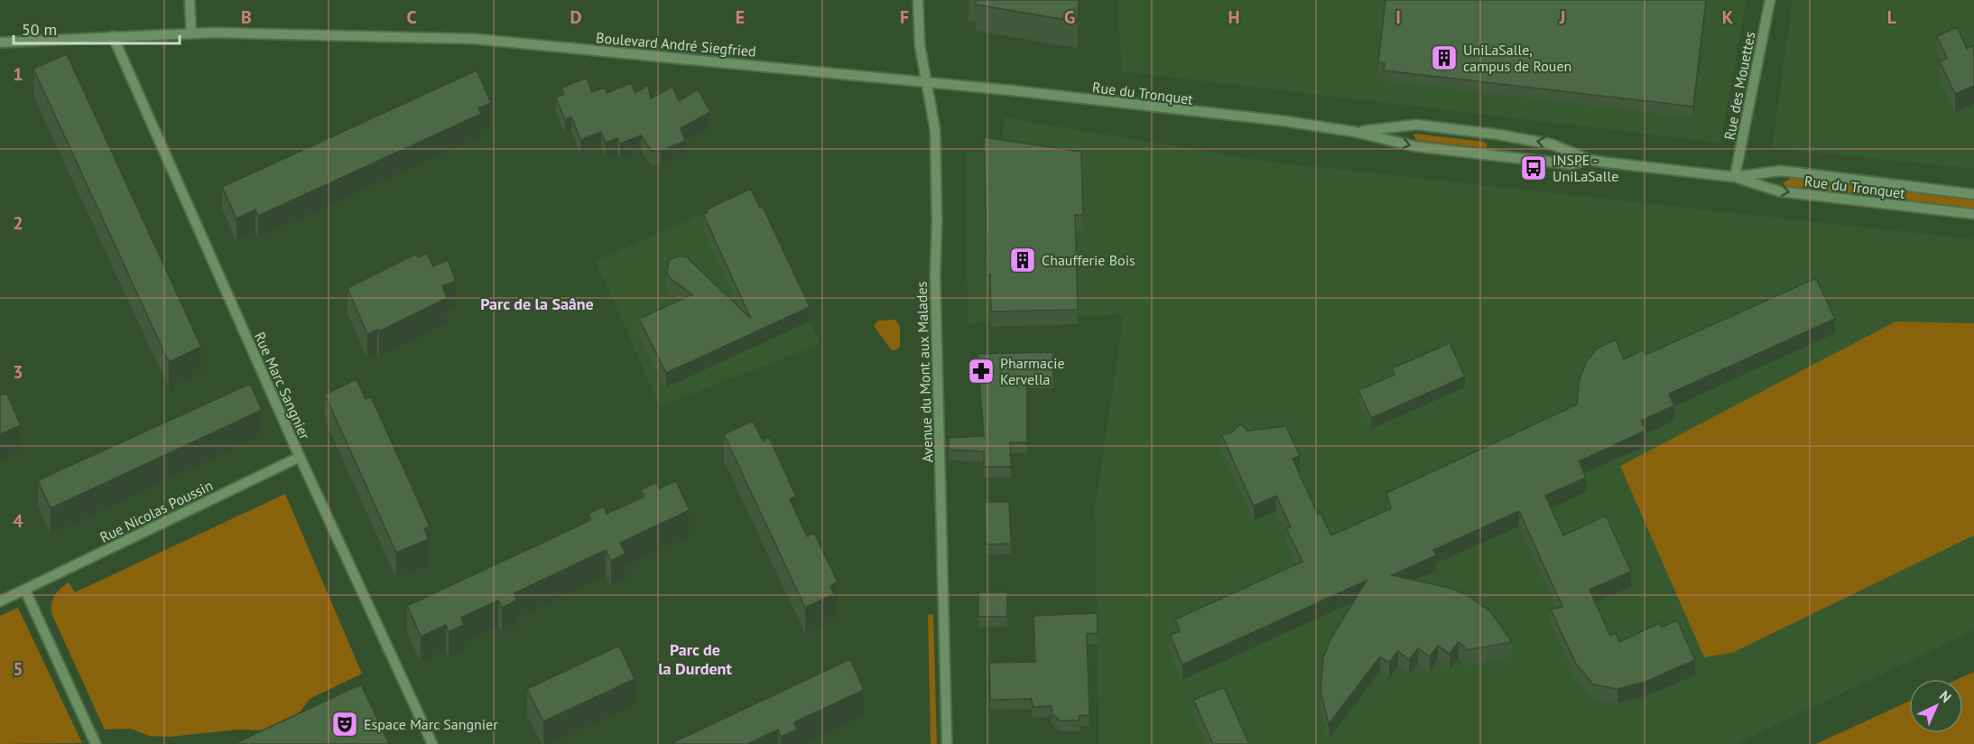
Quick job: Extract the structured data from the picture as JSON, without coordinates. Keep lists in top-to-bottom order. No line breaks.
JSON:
{"streets":{"street":["Boulevard André Siegfried","Rue des Mouettes","Rue du Tronquet","Avenue du Mont aux Malades","Rue Marc Sangnier","Rue Nicolas Poussin"]},"crossings":[["Boulevard André Siegfried","Rue du Tronquet"],["Boulevard André Siegfried","Avenue du Mont aux Malades"],["Boulevard André Siegfried","Rue Marc Sangnier"],["Rue des Mouettes","Rue du Tronquet"],["Rue du Tronquet","Avenue du Mont aux Malades"],["Rue Marc Sangnier","Rue Nicolas Poussin"]],"districts":["Parc de la Saâne","Parc de la Durdent"],"places":{"building":["UniLaSalle, campus de Rouen","Chaufferie Bois"],"bus stop":["INSPE - UniLaSalle"],"pharmacy":["Pharmacie Kervella"],"theatre":["Espace Marc Sangnier"]},"scale_bar":"50 m","north":"top right","grid":{"columns":["B","C","D","E","F","G","H","I","J","K","L"],"rows":["1","2","3","4","5"]}}
